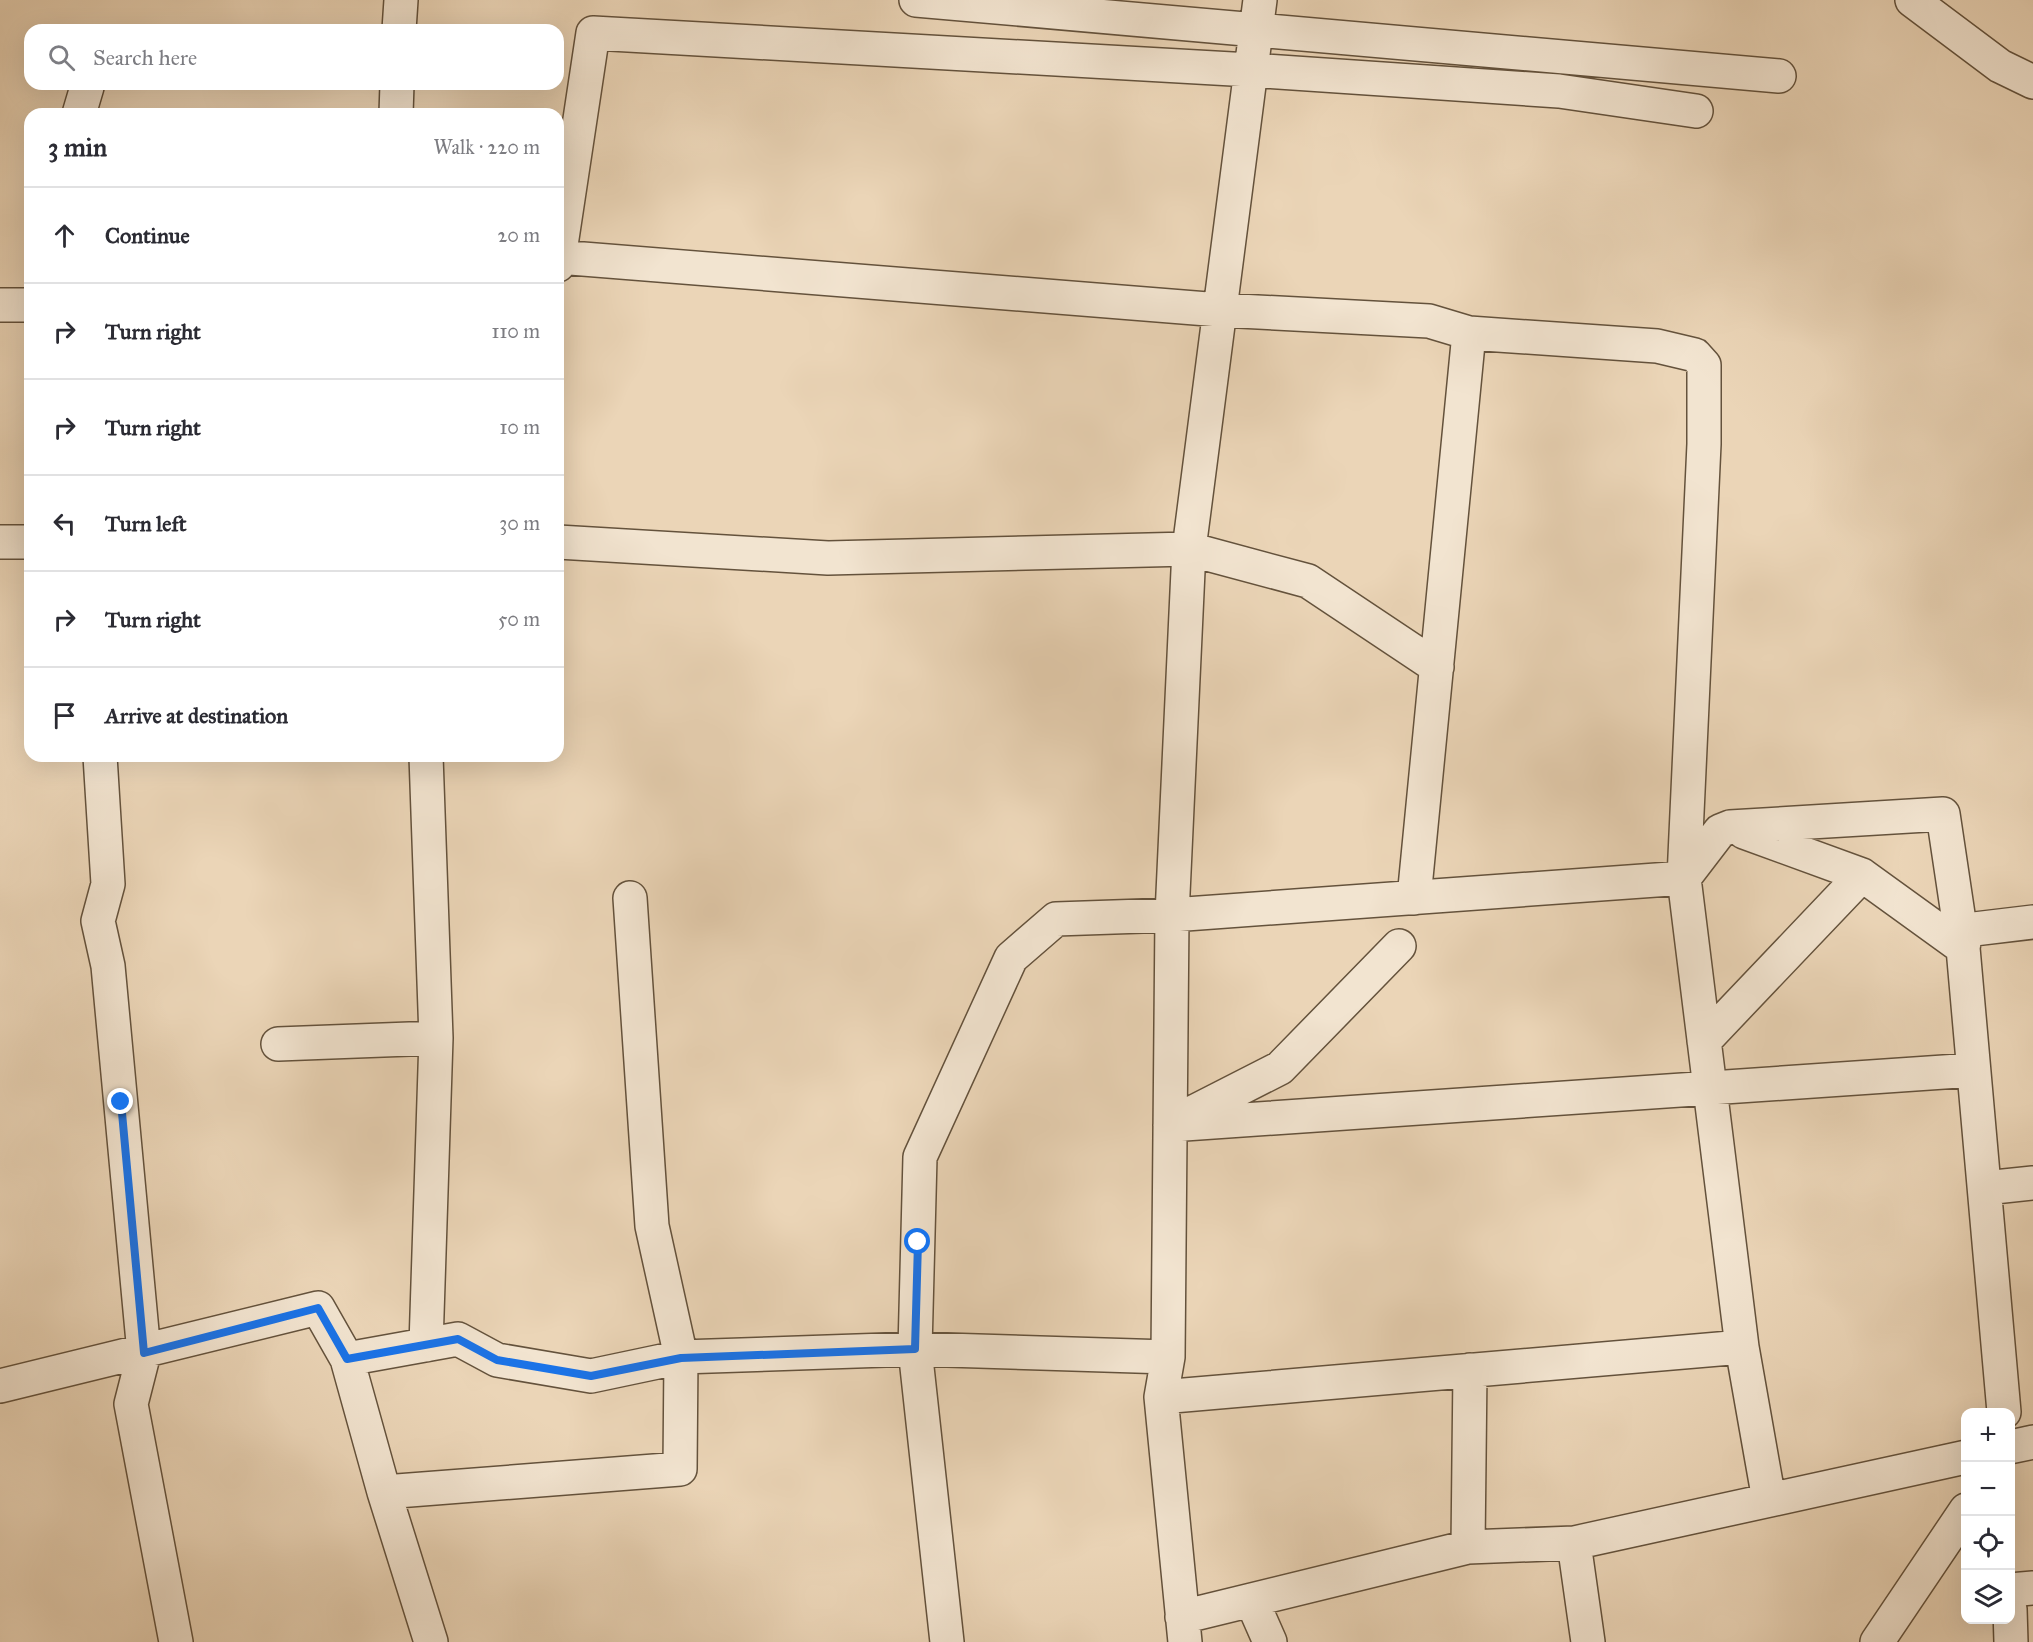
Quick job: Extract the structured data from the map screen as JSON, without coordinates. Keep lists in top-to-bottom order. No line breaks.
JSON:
{"page":{"search":"Search here","heading":["3 min","Walk · 220 m"],"list":[["Continue","20 m"],["Turn right","110 m"],["Turn right","10 m"],["Turn left","30 m"],["Turn right","50 m"],"Arrive at destination"],"map_buttons":["+","−"]}}
